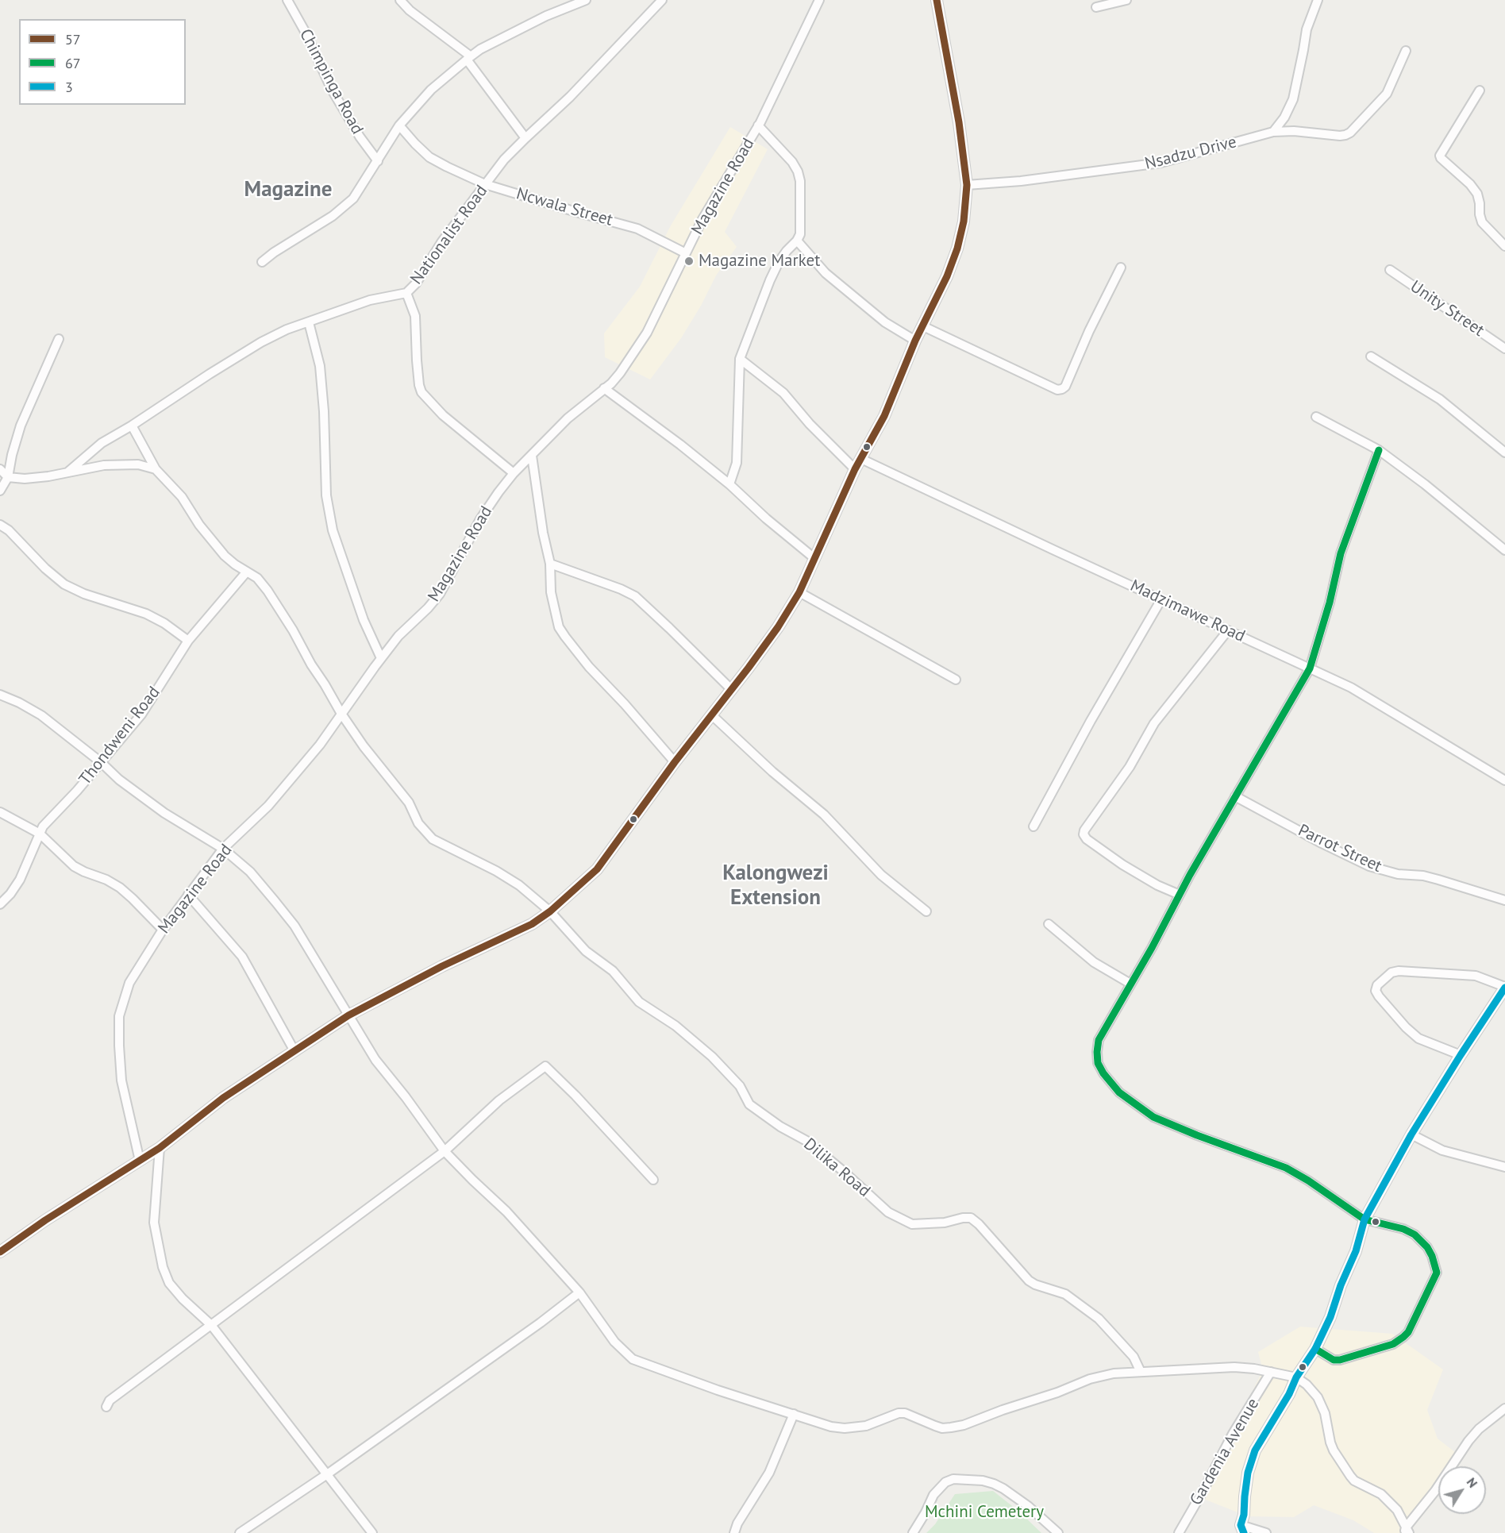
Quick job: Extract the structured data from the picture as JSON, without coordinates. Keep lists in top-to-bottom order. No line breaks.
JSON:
{"streets":{"street":["Chimpinga Road","Nsadzu Drive","Magazine Road","Ncwala Street","Nationalist Road","Unity Street","Madzimawe Road","Thondweni Road","Parrot Street","Dilika Road","Gardenia Avenue"]},"crossings":[["Magazine Road","Ncwala Street"],["Ncwala Street","Nationalist Road"]],"districts":["Magazine","Kalongwezi Extension"],"parks":["Mchini Cemetery"],"places":["Magazine Market"],"lines":["transit line 57","transit line 67","transit line 3"],"legend":["57","67","3"],"north":"top right"}
